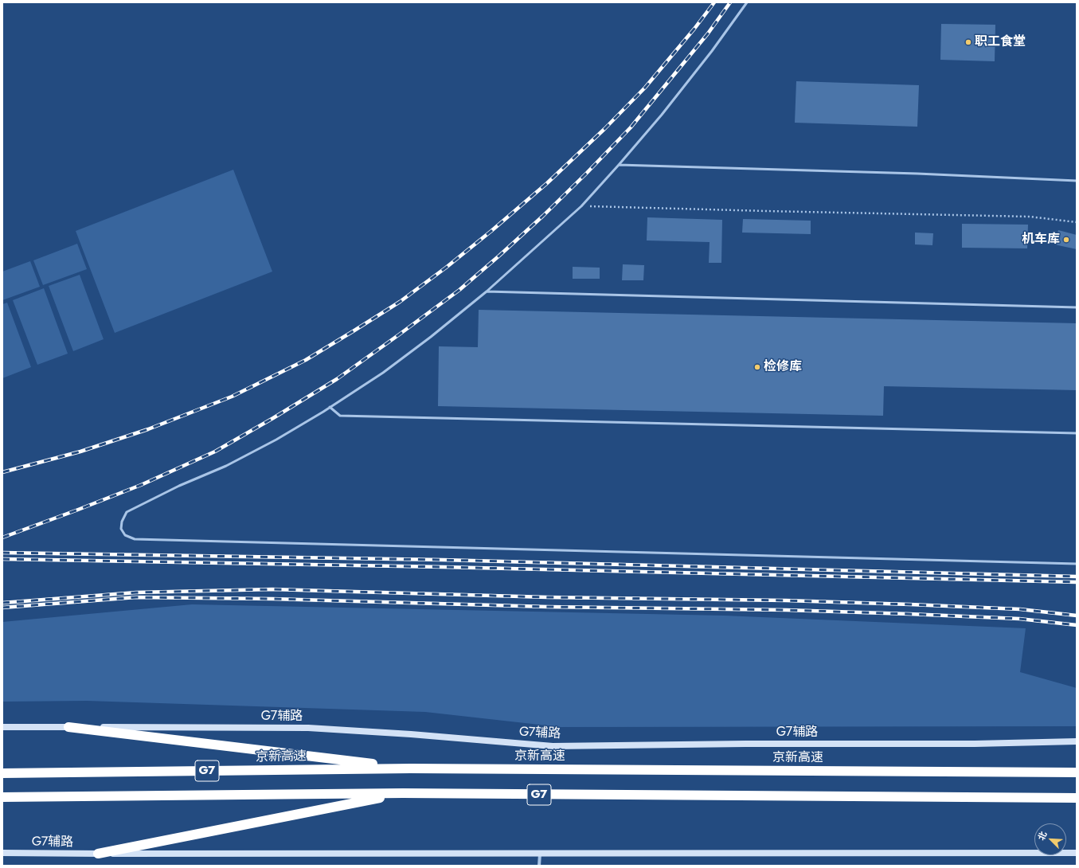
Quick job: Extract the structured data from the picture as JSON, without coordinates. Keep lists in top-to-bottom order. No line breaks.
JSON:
{"streets":{"highway":["京新高速","G7"],"street":["G7辅路"]},"places":["职工食堂","机车库","检修库"],"north":"top left"}
